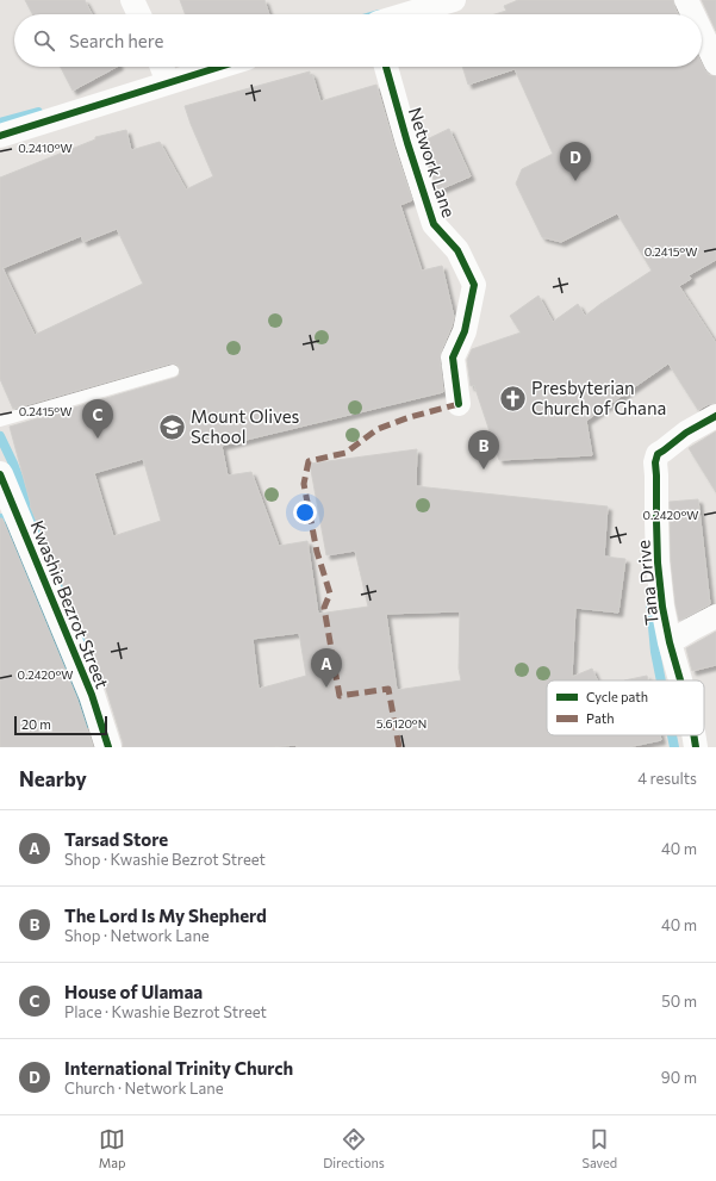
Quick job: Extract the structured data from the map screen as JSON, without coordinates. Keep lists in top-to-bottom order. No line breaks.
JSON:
{"streets":{"street":["Network Lane","Tana Drive","Kwashie Bezrot Street"]},"places":{"church":["Presbyterian Church of Ghana"],"school or university":["Mount Olives School"]},"legend":["Cycle path","Path"],"scale_bar":"20 m","page":{"search":"Search here","pins":["D","C","B","A"],"scale":"20 m","heading":["Nearby","4 results"],"list":[{"mark":"A","name":"Tarsad Store","note":"Shop · Kwashie Bezrot Street","value":"40 m"},{"mark":"B","name":"The Lord Is My Shepherd","note":"Shop · Network Lane","value":"40 m"},{"mark":"C","name":"House of Ulamaa","note":"Place · Kwashie Bezrot Street","value":"50 m"},{"mark":"D","name":"International Trinity Church","note":"Church · Network Lane","value":"90 m"}],"nav":["Map","Directions","Saved"]},"coordinates":["0.2410°W","0.2415°W","0.2420°W","5.6120°N"]}
